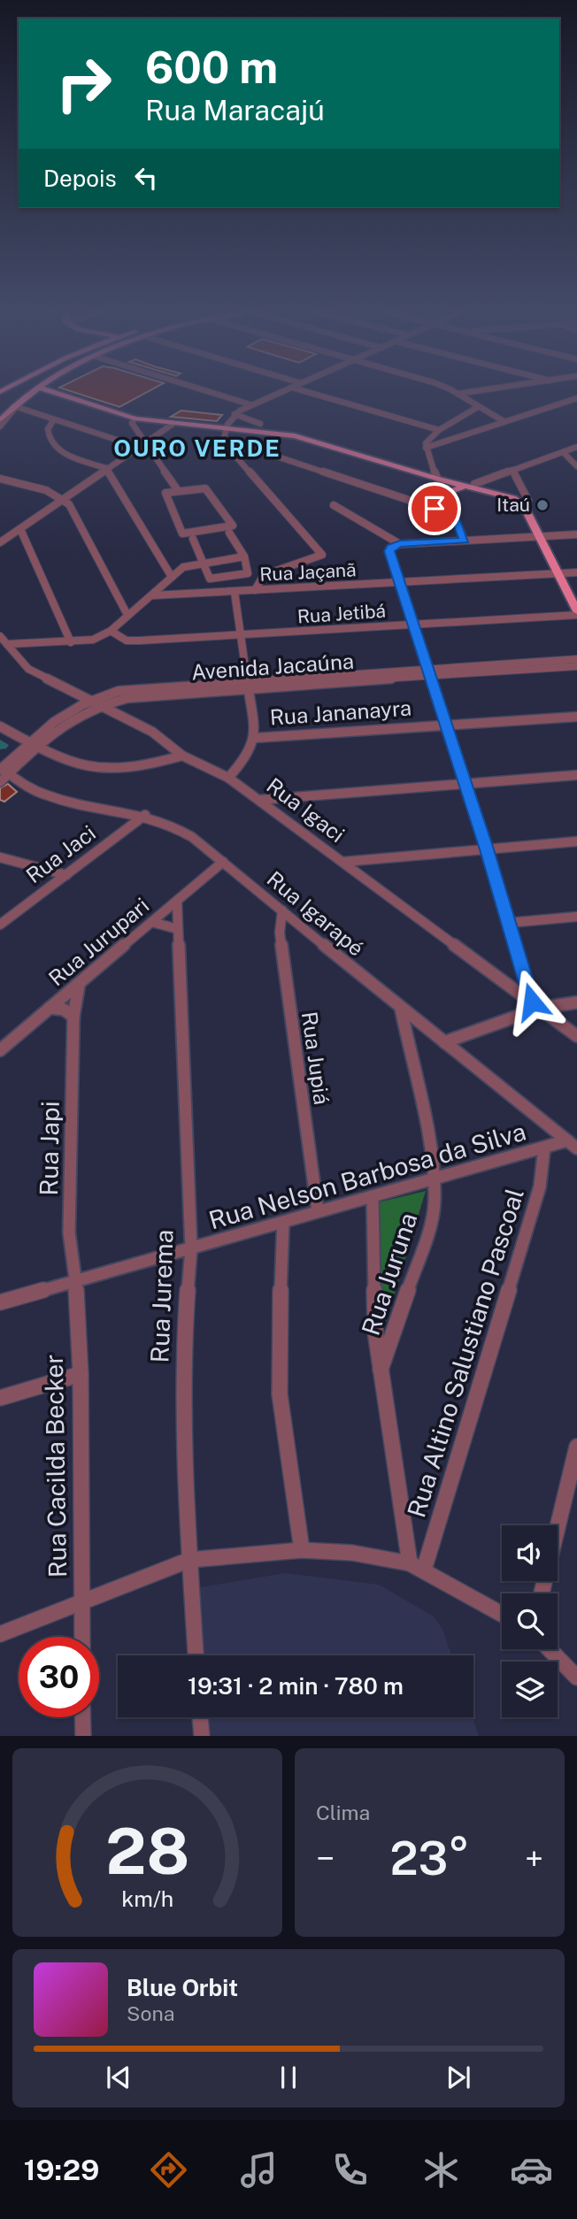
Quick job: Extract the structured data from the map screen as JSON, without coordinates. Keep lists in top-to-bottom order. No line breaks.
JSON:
{"streets":{"street":["Rua Jaçanã","Rua Jetibá","Avenida Jacaúna","Rua Jananayra","Rua Igaci","Rua Jaci","Rua Igarapé","Rua Jurupari","Rua Jupiá","Rua Japi","Rua Nelson Barbosa da Silva","Rua Juruna","Rua Jurema","Rua Altino Salustiano Pascoal","Rua Cacilda Becker"]},"crossings":[["Avenida Jacaúna","Rua Igaci"],["Avenida Jacaúna","Rua Igarapé"],["Rua Jaci","Rua Igarapé"],["Rua Igarapé","Rua Jurupari"],["Rua Igarapé","Rua Jupiá"],["Rua Igarapé","Rua Nelson Barbosa da Silva"],["Rua Igarapé","Rua Juruna"],["Rua Jurupari","Rua Japi"],["Rua Jurupari","Rua Jurema"],["Rua Jupiá","Rua Nelson Barbosa da Silva"],["Rua Japi","Rua Nelson Barbosa da Silva"],["Rua Japi","Rua Cacilda Becker"],["Rua Nelson Barbosa da Silva","Rua Juruna"],["Rua Nelson Barbosa da Silva","Rua Jurema"],["Rua Nelson Barbosa da Silva","Rua Altino Salustiano Pascoal"],["Rua Nelson Barbosa da Silva","Rua Cacilda Becker"]],"districts":["OURO VERDE"],"places":["Itaú"],"page":{"turn":["600 m","Rua Maracajú"],"then":"Depois","limit":"30","trip":"19:31 · 2 min · 780 m","tile":"Clima","heat":["−","23°","+"],"song":["Blue Orbit","Sona"],"tabs":"19:29","gauge":["28","km/h"]}}
